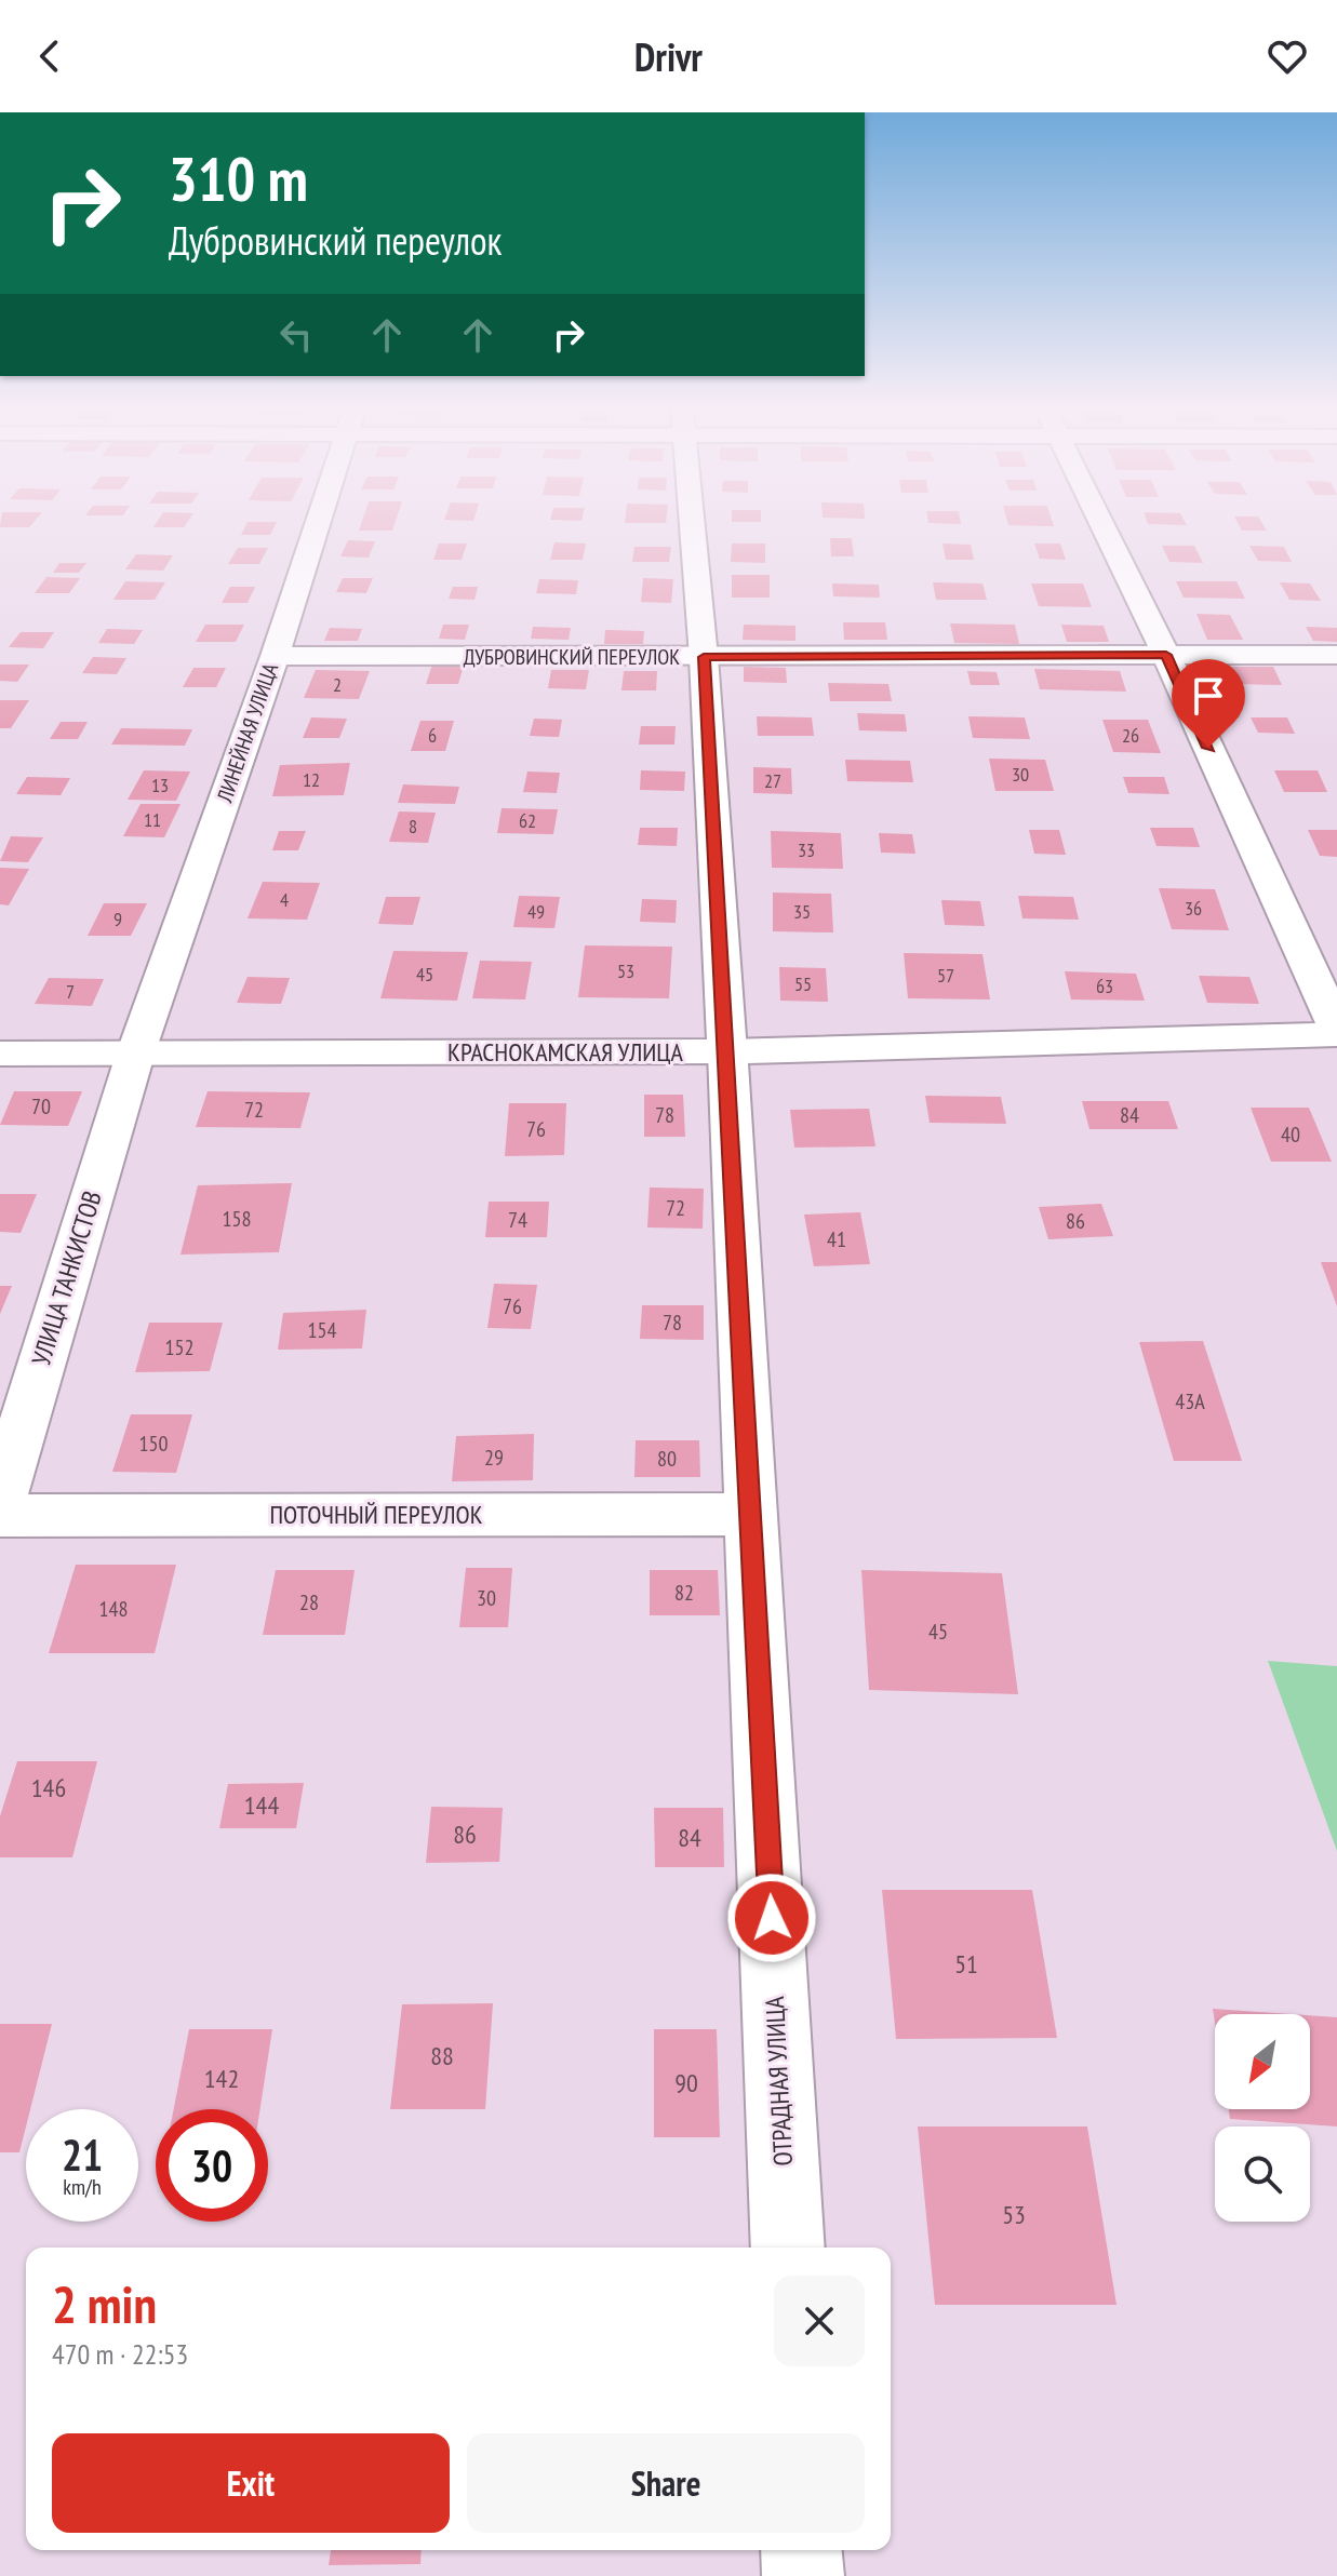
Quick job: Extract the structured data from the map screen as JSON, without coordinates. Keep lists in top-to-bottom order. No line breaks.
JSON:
{"streets":{"street":["ДУБРОВИНСКИЙ ПЕРЕУЛОК","ЛИНЕЙНАЯ УЛИЦА","КРАСНОКАМСКАЯ УЛИЦА","УЛИЦА ТАНКИСТОВ","ПОТОЧНЫЙ ПЕРЕУЛОК","ОТРАДНАЯ УЛИЦА"]},"crossings":[["ДУБРОВИНСКИЙ ПЕРЕУЛОК","ЛИНЕЙНАЯ УЛИЦА"],["ДУБРОВИНСКИЙ ПЕРЕУЛОК","ОТРАДНАЯ УЛИЦА"],["ЛИНЕЙНАЯ УЛИЦА","КРАСНОКАМСКАЯ УЛИЦА"],["ЛИНЕЙНАЯ УЛИЦА","УЛИЦА ТАНКИСТОВ"],["КРАСНОКАМСКАЯ УЛИЦА","УЛИЦА ТАНКИСТОВ"],["КРАСНОКАМСКАЯ УЛИЦА","ОТРАДНАЯ УЛИЦА"],["ПОТОЧНЫЙ ПЕРЕУЛОК","ОТРАДНАЯ УЛИЦА"]],"house_numbers":["2","6","26","30","12","27","13","11","62","8","33","4","36","49","35","9","53","45","57","55","63","7","70","72","78","84","76","40","72","158","74","86","41","76","78","154","152","43А","150","29","80","82","30","28","148","45","146","144","86","84","51","88","142","90","53"],"north":"bottom left","page":{"header":"Drivr","turn":["310 m","Дубровинский переулок"],"speed":"21 km/h","limit":"30","heading":["2 min","470 m · 22:53"],"buttons":["Exit","Share"]}}
